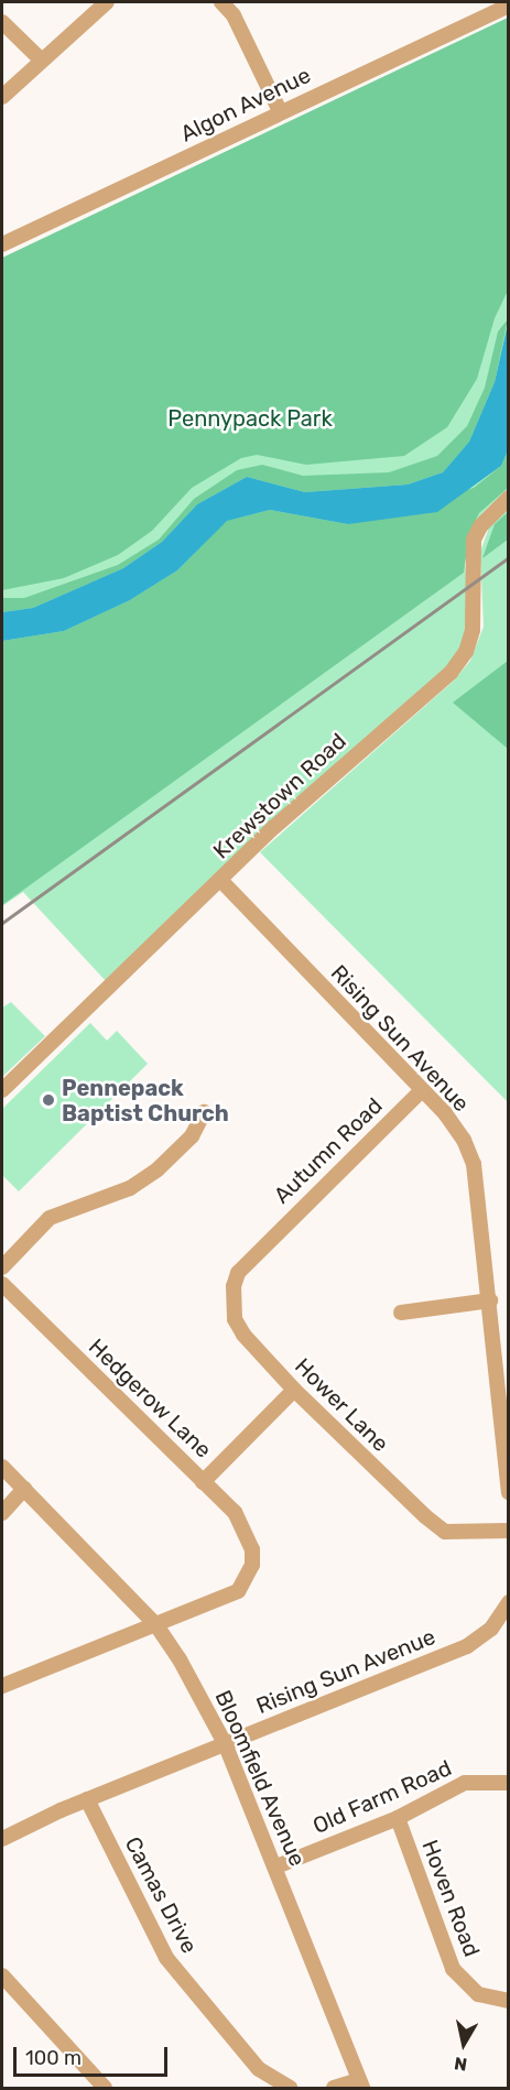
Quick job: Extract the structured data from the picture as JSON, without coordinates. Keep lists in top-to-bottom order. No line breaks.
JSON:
{"streets":{"street":["Algon Avenue","Krewstown Road","Rising Sun Avenue","Autumn Road","Hedgerow Lane","Hower Lane","Bloomfield Avenue","Old Farm Road","Camas Drive","Hoven Road"]},"crossings":[["Krewstown Road","Rising Sun Avenue"],["Rising Sun Avenue","Autumn Road"],["Rising Sun Avenue","Bloomfield Avenue"],["Rising Sun Avenue","Camas Drive"],["Autumn Road","Hower Lane"],["Hedgerow Lane","Bloomfield Avenue"],["Bloomfield Avenue","Old Farm Road"],["Old Farm Road","Hoven Road"]],"parks":["Pennypack Park"],"places":["Pennepack Baptist Church"],"scale_bar":"100 m","north":"bottom"}
